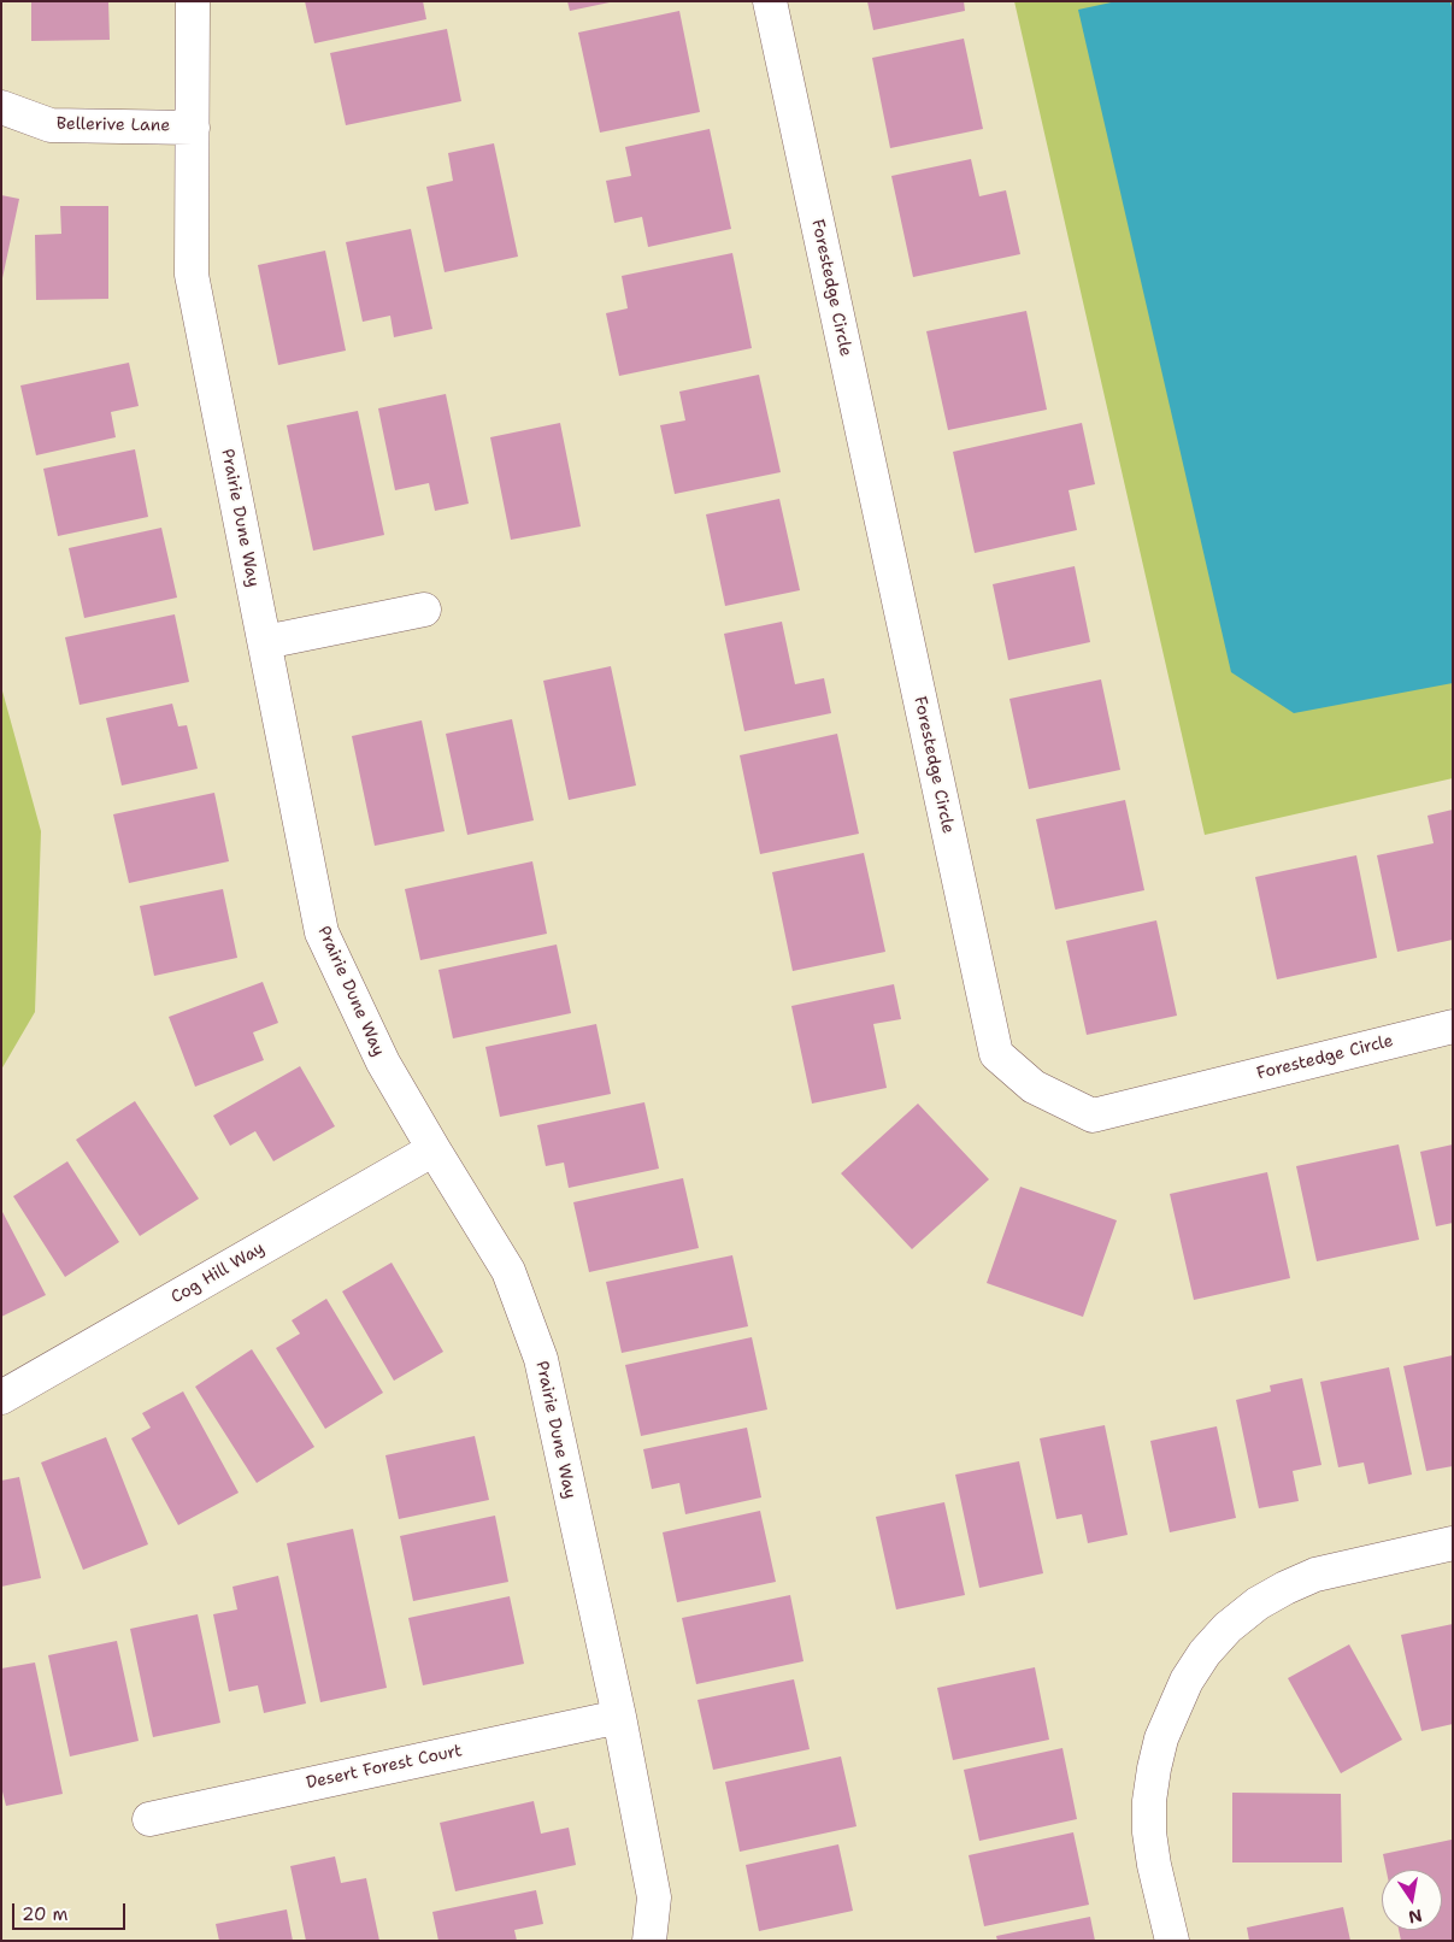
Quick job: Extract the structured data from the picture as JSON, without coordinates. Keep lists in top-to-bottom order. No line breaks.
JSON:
{"streets":{"street":["Bellerive Lane","Forestedge Circle","Prairie Dune Way","Cog Hill Way","Desert Forest Court"]},"crossings":[["Bellerive Lane","Prairie Dune Way"],["Prairie Dune Way","Cog Hill Way"],["Prairie Dune Way","Desert Forest Court"]],"scale_bar":"20 m","north":"bottom"}
